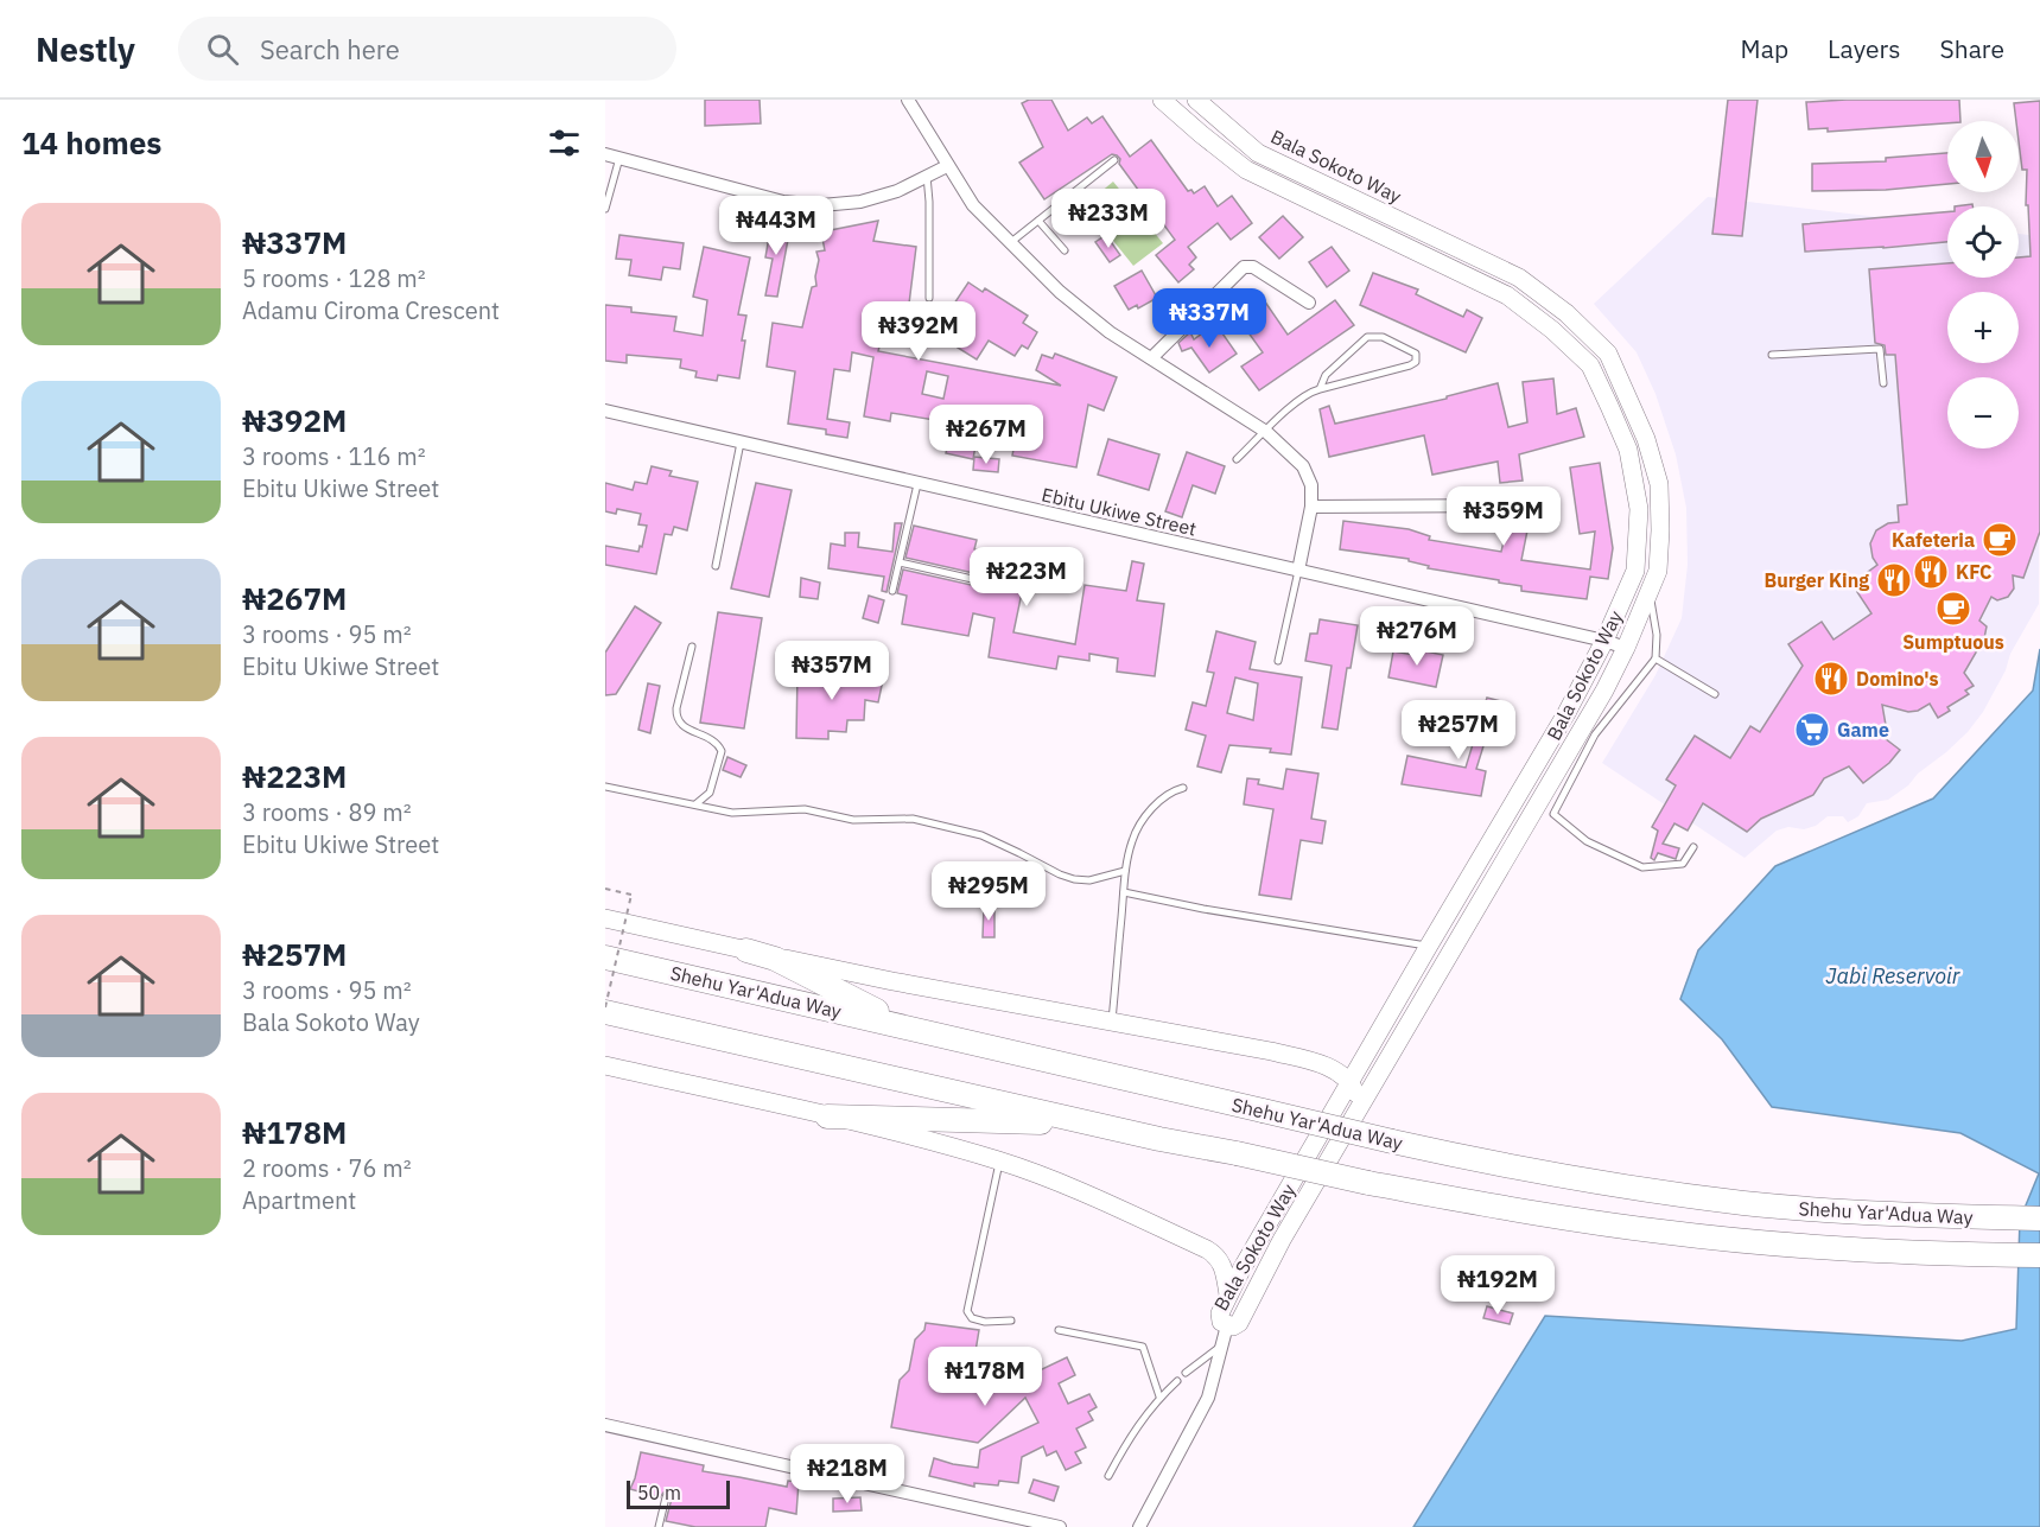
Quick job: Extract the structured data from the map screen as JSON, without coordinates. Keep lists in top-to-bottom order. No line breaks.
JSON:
{"streets":{"highway":["Shehu Yar'Adua Way"],"street":["Bala Sokoto Way","Ebitu Ukiwe Street"]},"crossings":[["Bala Sokoto Way","Ebitu Ukiwe Street"]],"water":["Jabi Reservoir"],"places":{"cafe":["Kafeteria","Sumptuous"],"restaurant":["KFC","Burger King","Domino's"],"supermarket":["Game"]},"scale_bar":"50 m","north":"bottom","page":{"header":"Nestly","search":"Search here","nav":["Map","Layers","Share"],"heading":"14 homes","map_buttons":["+","−"],"list":[{"name":"₦337M","note":"5 rooms · 128 m² · Adamu Ciroma Crescent"},{"name":"₦392M","note":"3 rooms · 116 m² · Ebitu Ukiwe Street"},{"name":"₦267M","note":"3 rooms · 95 m² · Ebitu Ukiwe Street"},{"name":"₦223M","note":"3 rooms · 89 m² · Ebitu Ukiwe Street"},{"name":"₦257M","note":"3 rooms · 95 m² · Bala Sokoto Way"},{"name":"₦178M","note":"2 rooms · 76 m² · Apartment"}],"price":["₦233M","₦443M","₦337M","₦392M","₦267M","₦359M","₦223M","₦276M","₦357M","₦257M","₦295M","₦192M","₦178M","₦218M"],"scale":"50 m"}}
